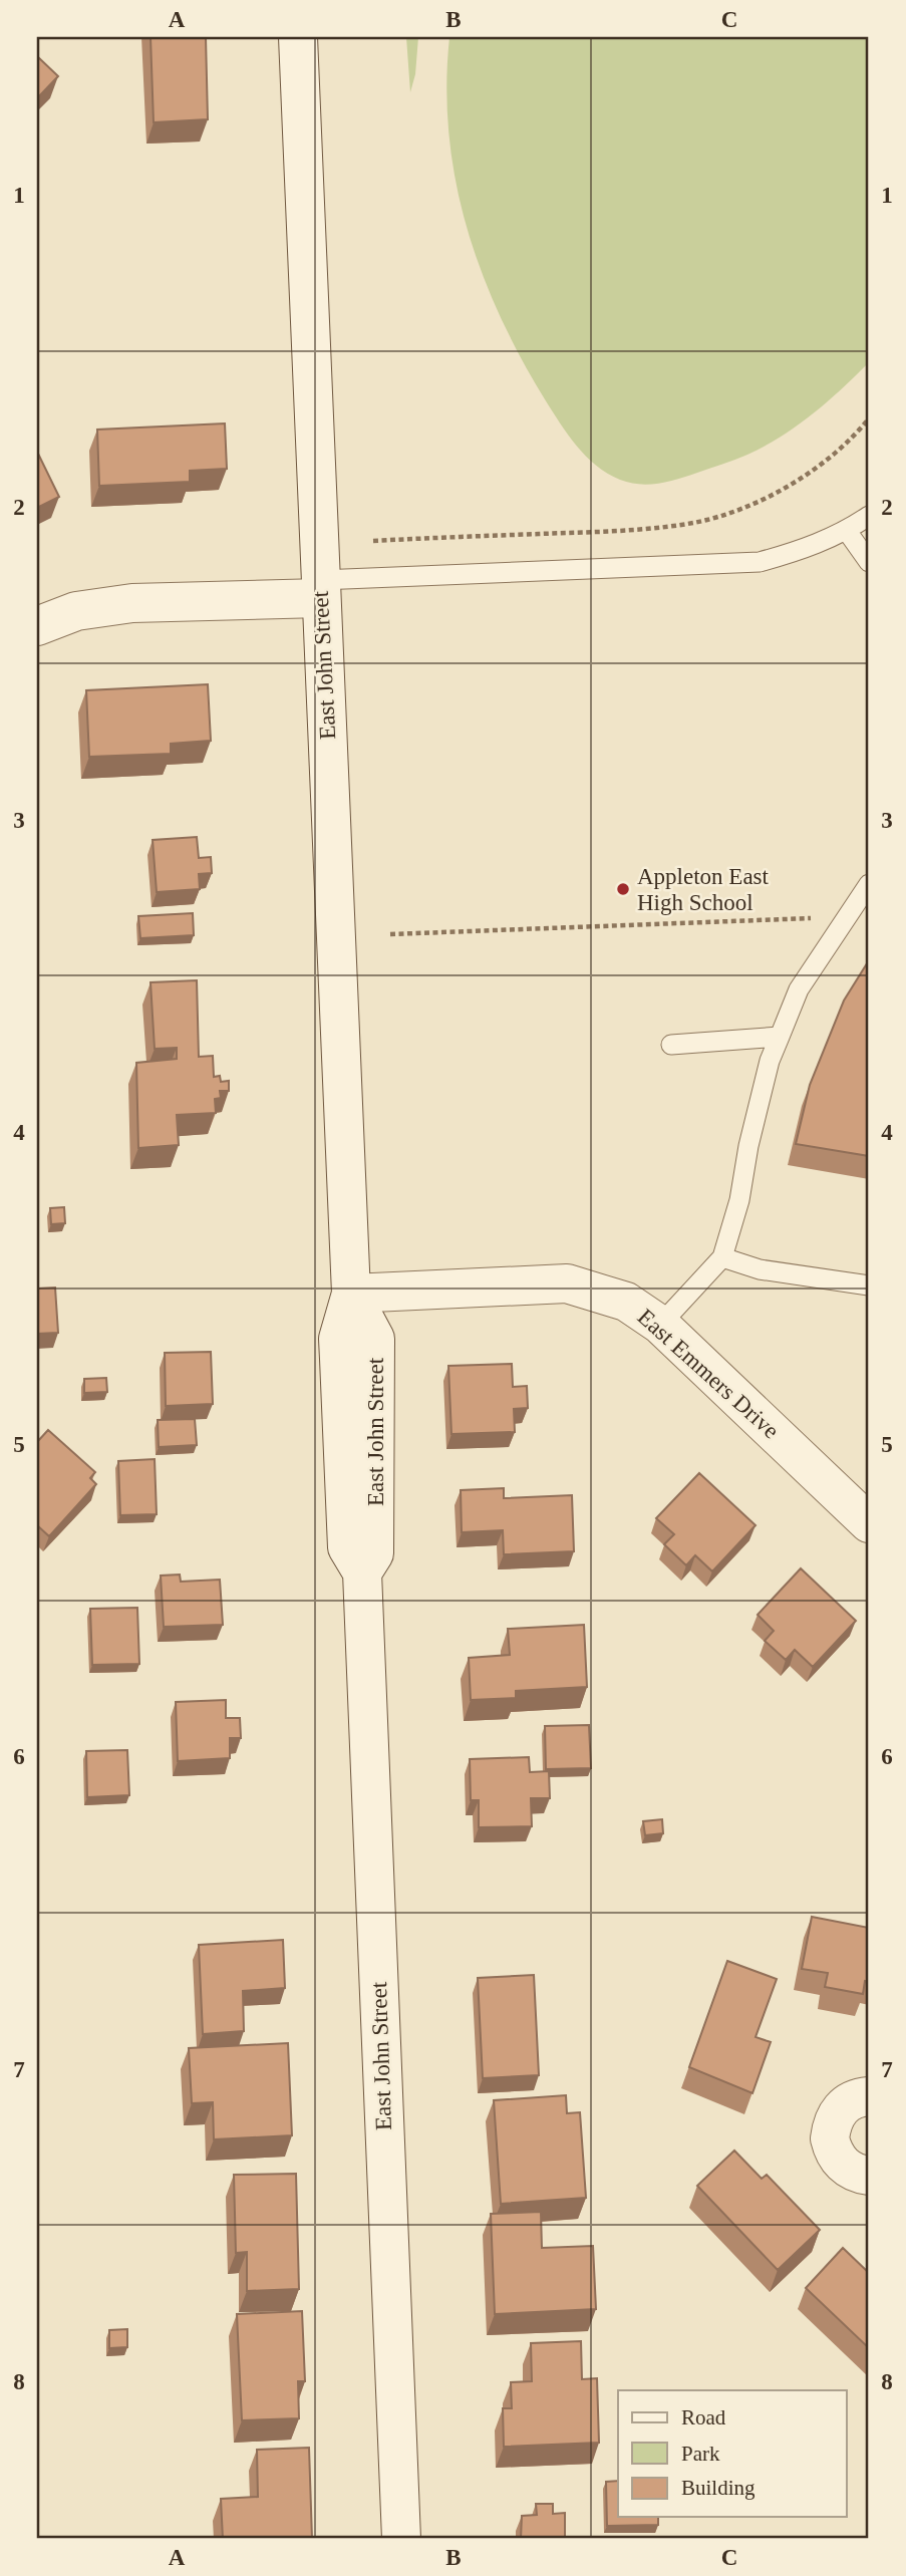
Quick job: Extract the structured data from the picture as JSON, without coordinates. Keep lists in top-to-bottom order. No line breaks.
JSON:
{"streets":{"street":["East John Street","East Emmers Drive"]},"crossings":[["East John Street","East Emmers Drive"]],"places":["Appleton East High School"],"legend":["Road","Park","Building"],"grid":{"columns":["A","B","C"],"rows":["1","2","3","4","5","6","7","8"]}}
